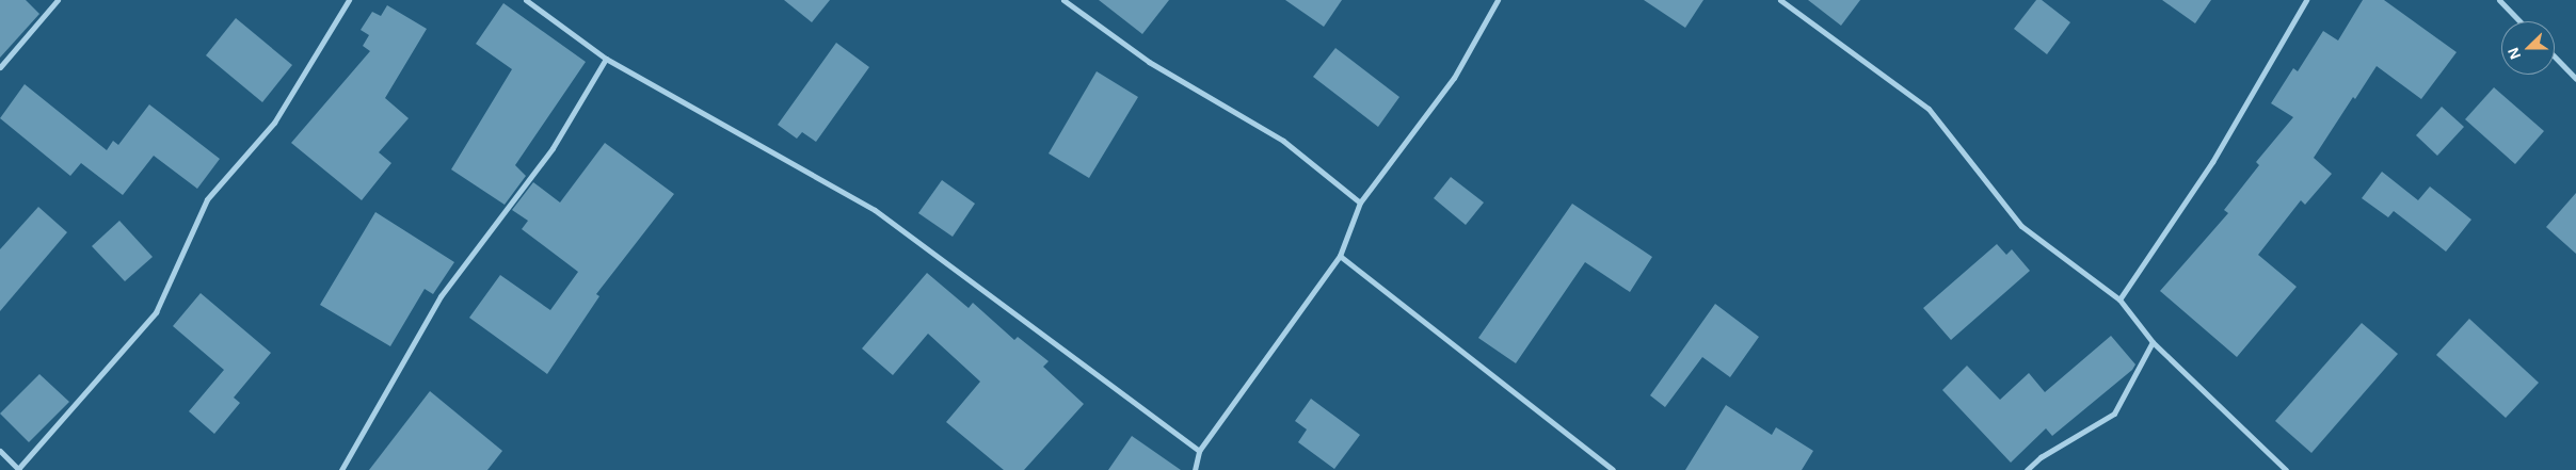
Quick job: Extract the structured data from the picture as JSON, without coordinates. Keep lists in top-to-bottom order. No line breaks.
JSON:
{"north":"left"}
